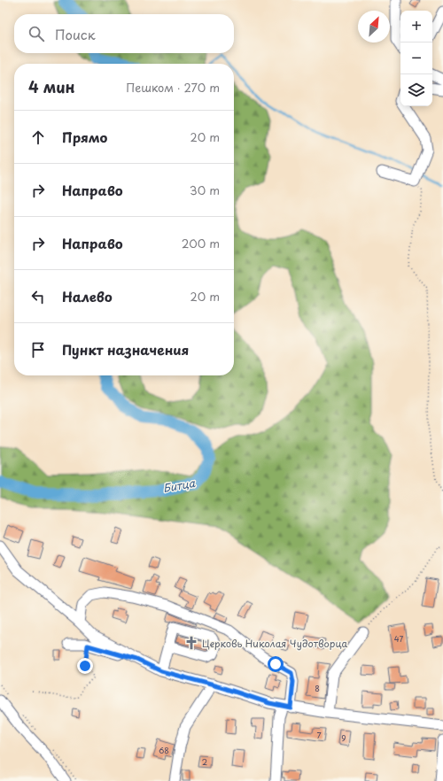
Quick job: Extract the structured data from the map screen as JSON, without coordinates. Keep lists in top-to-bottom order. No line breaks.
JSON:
{"water":["Битца"],"places":{"church":["Церковь Николая Чудотворца"]},"house_numbers":["47","8","7","9","68","2"],"north":"top right","page":{"map_buttons":["+","−"],"search":"Поиск","heading":["4 мин","Пешком · 270 m"],"list":[["Прямо","20 m"],["Направо","30 m"],["Направо","200 m"],["Налево","20 m"],"Пункт назначения"]}}
